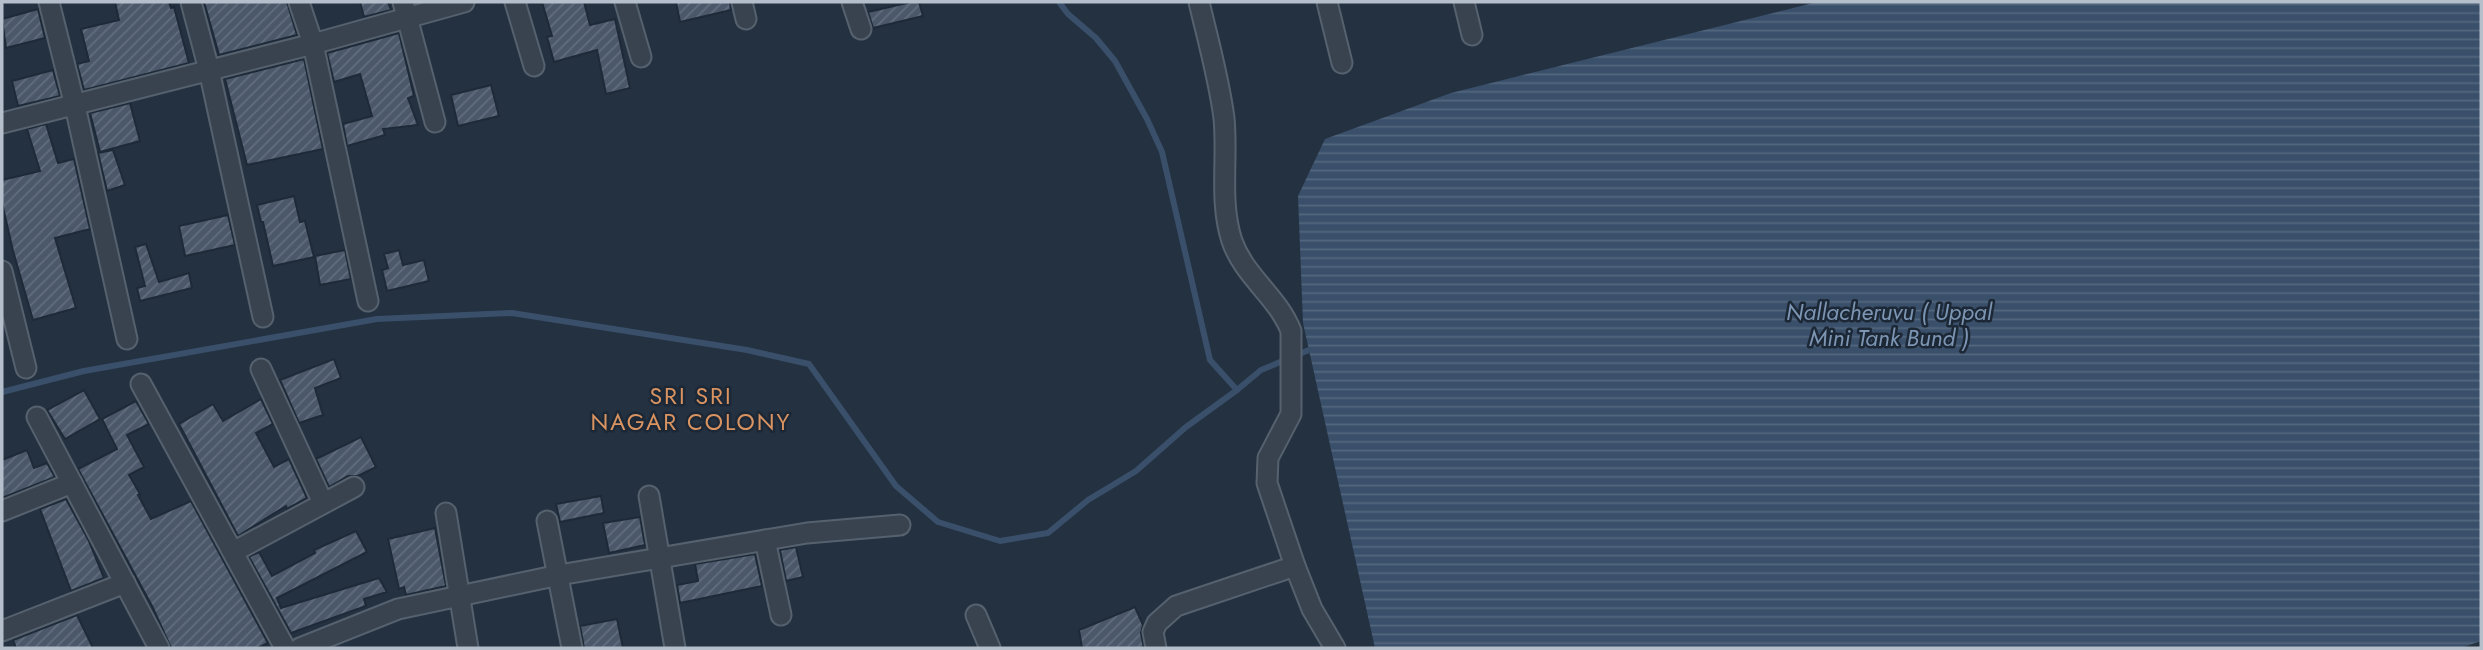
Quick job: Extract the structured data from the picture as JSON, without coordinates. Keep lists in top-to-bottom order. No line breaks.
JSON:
{"districts":["SRI SRI NAGAR COLONY"],"water":["Nallacheruvu ( Uppal Mini Tank Bund )"]}
